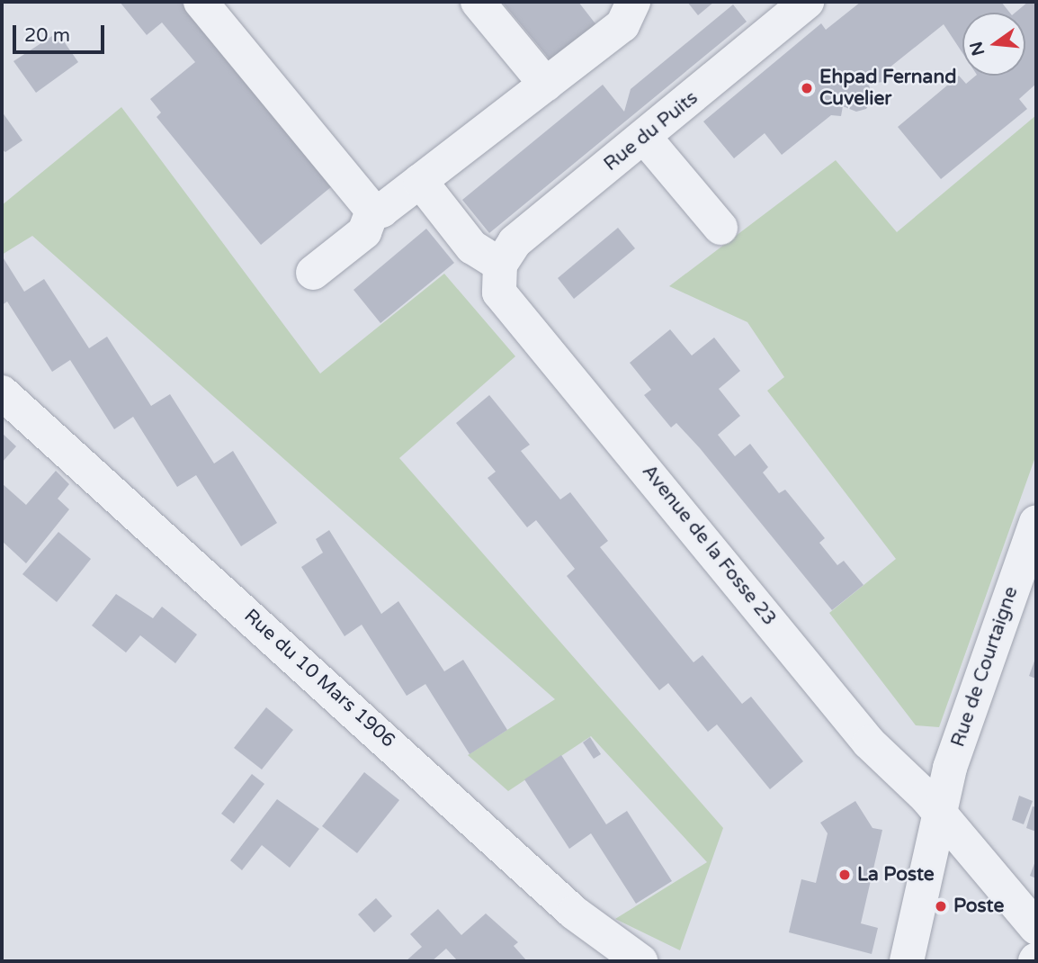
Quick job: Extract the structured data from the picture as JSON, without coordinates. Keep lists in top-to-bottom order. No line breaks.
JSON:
{"streets":{"street":["Rue du Puits","Avenue de la Fosse 23","Rue de Courtaigne","Rue du 10 Mars 1906"]},"crossings":[["Rue du Puits","Avenue de la Fosse 23"],["Avenue de la Fosse 23","Rue de Courtaigne"]],"places":["Ehpad Fernand Cuvelier","La Poste","Poste"],"scale_bar":"20 m","north":"left"}
